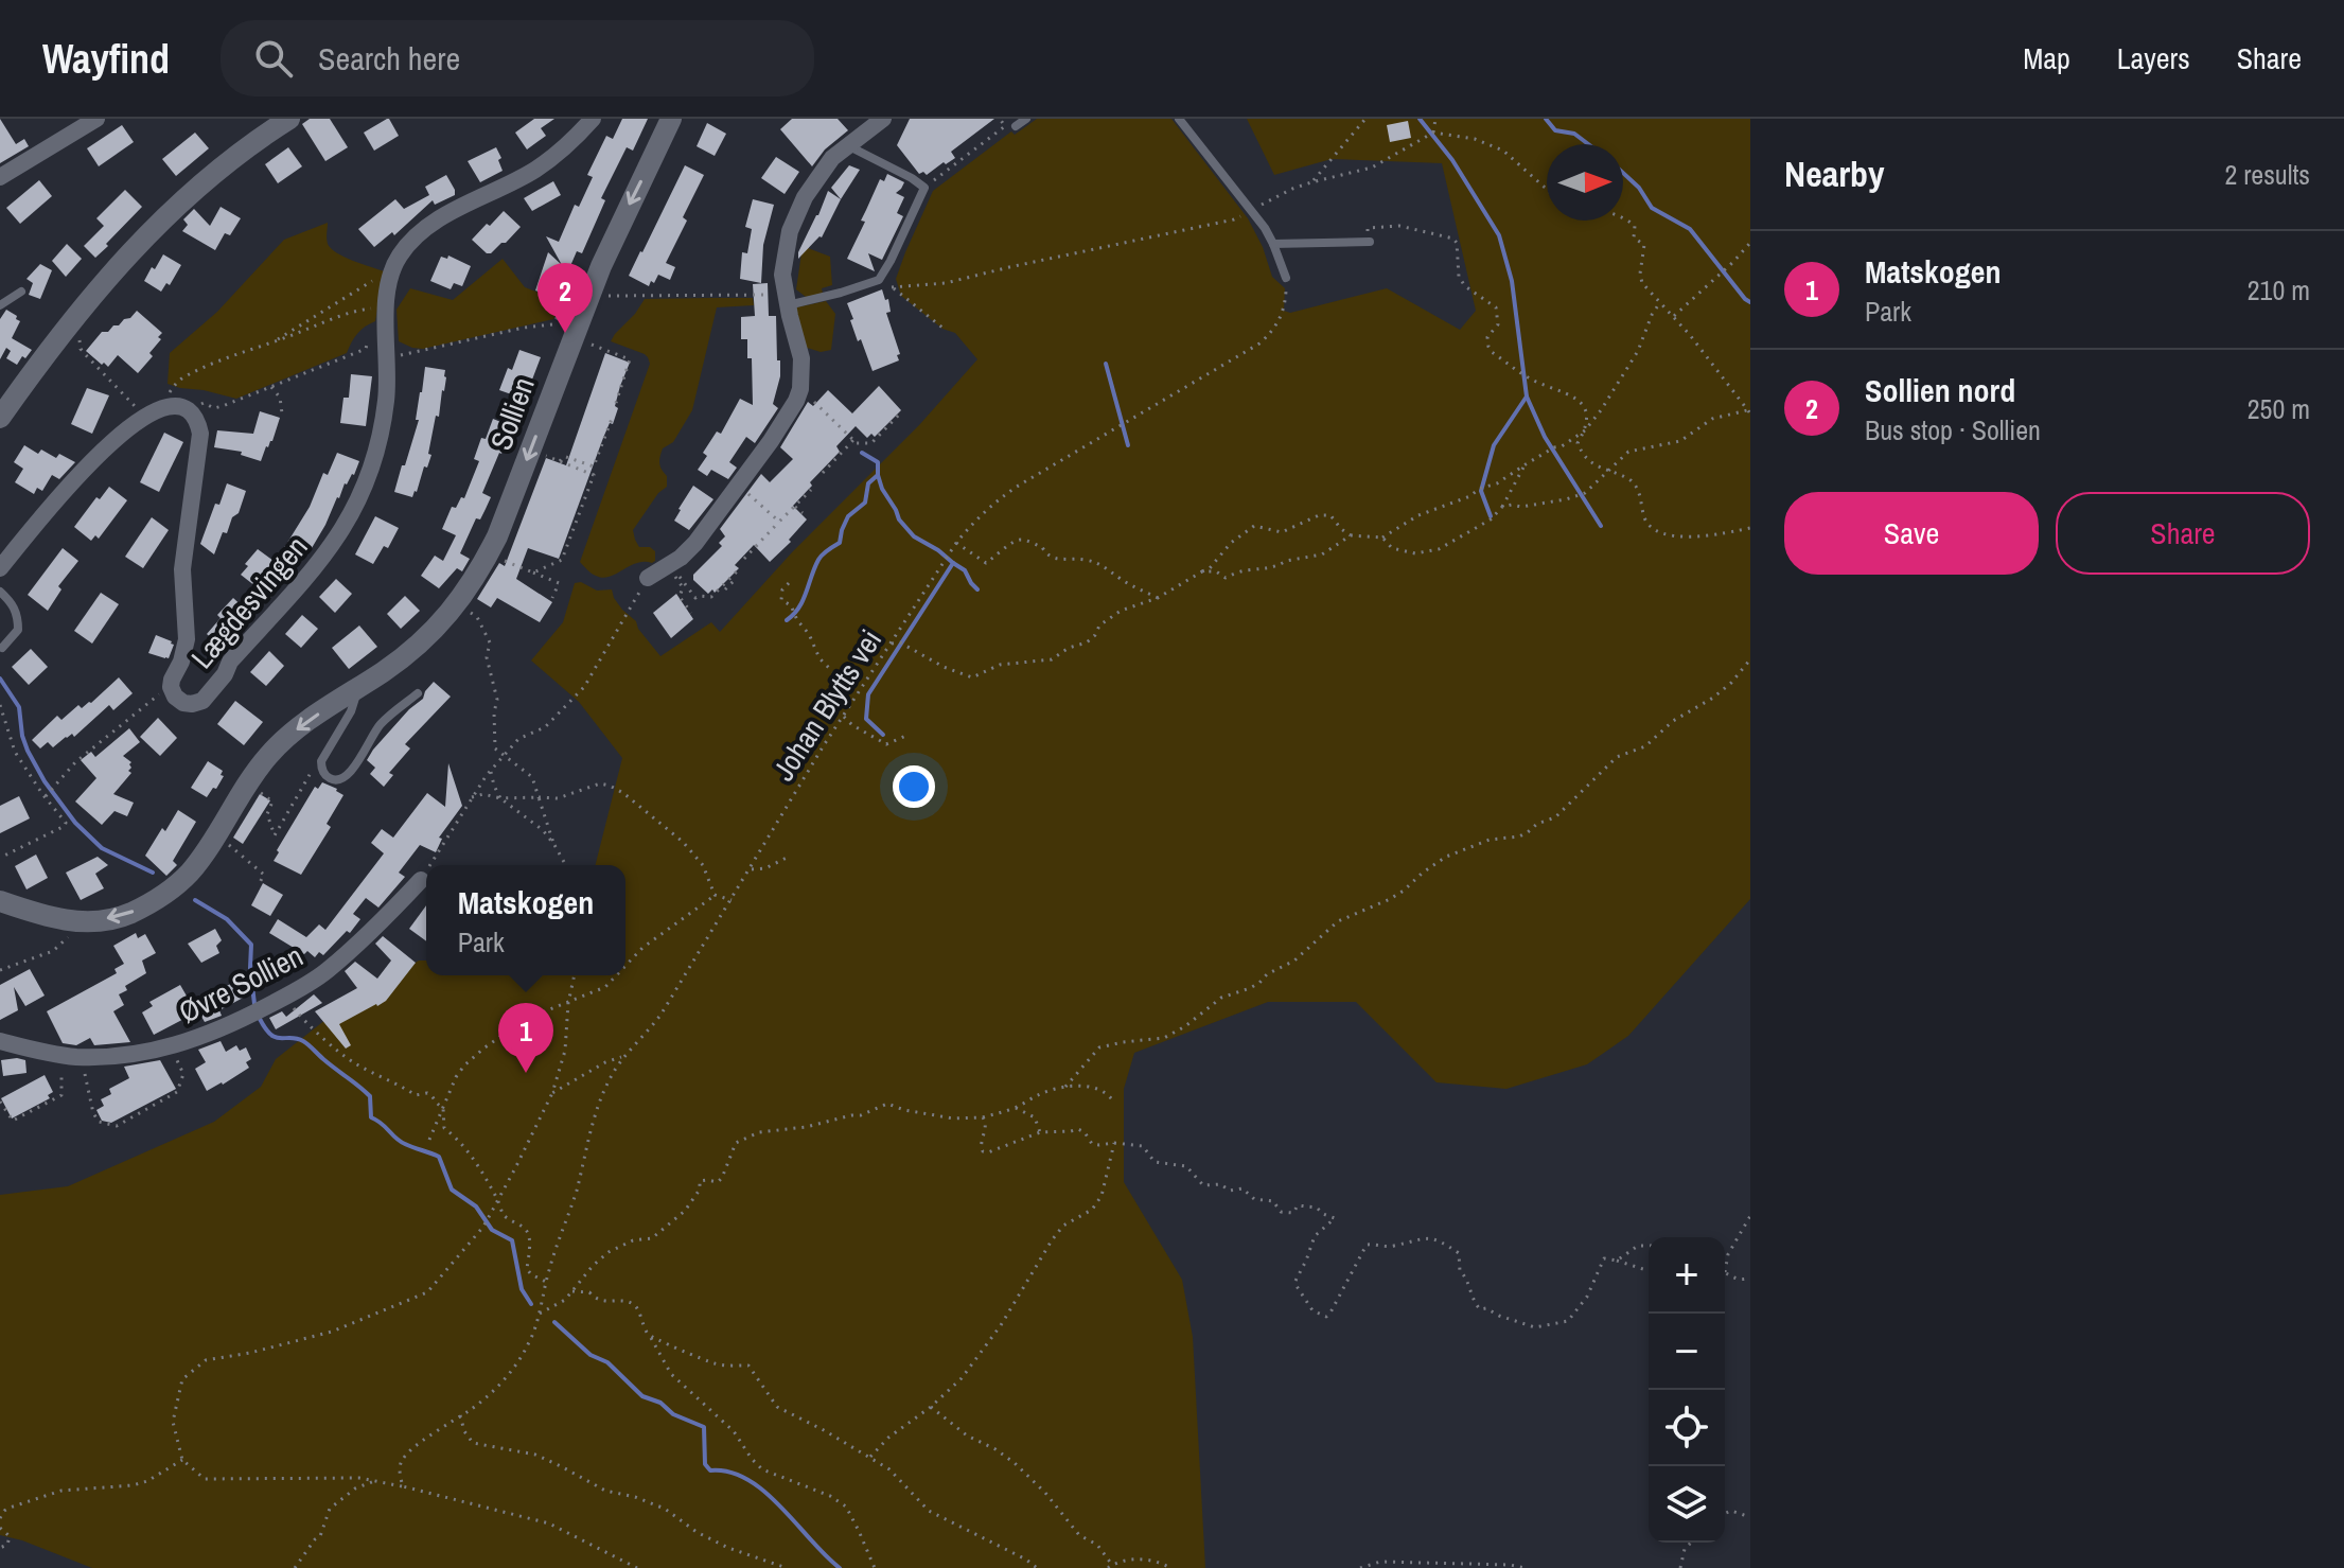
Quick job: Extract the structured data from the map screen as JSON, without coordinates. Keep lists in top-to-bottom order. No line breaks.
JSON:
{"streets":{"street":["Sollien","Lægdesvingen","Øvre Sollien"],"path":["Johan Blytts vei"]},"one_way":["Sollien"],"north":"right","page":{"header":"Wayfind","search":"Search here","nav":["Map","Layers","Share"],"heading":["Nearby","2 results"],"list":[{"mark":"1","name":"Matskogen","note":"Park","value":"210 m"},{"mark":"2","name":"Sollien nord","note":"Bus stop · Sollien","value":"250 m"}],"pins":["2","1"],"buttons":["Save","Share"],"popup":["Matskogen","Park"],"map_buttons":["+","−"]}}
